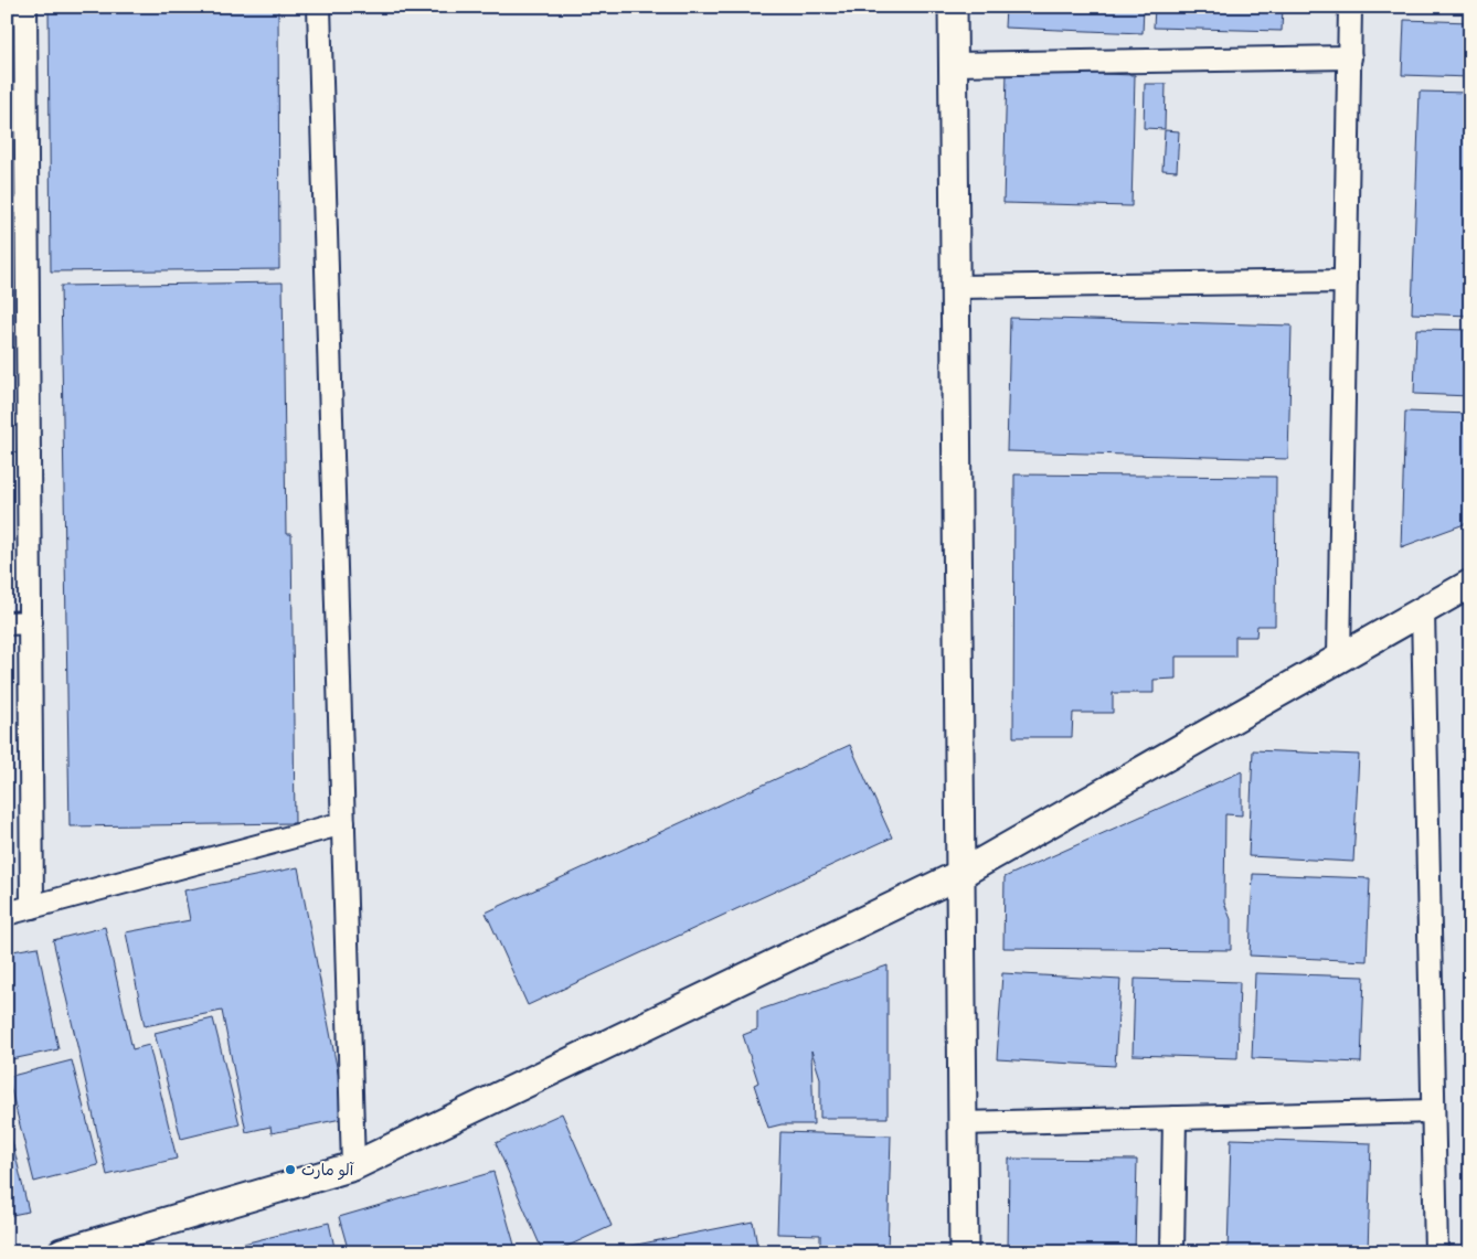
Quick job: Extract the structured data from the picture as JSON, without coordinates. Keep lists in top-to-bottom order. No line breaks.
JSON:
{"places":["آلو مارت"]}
